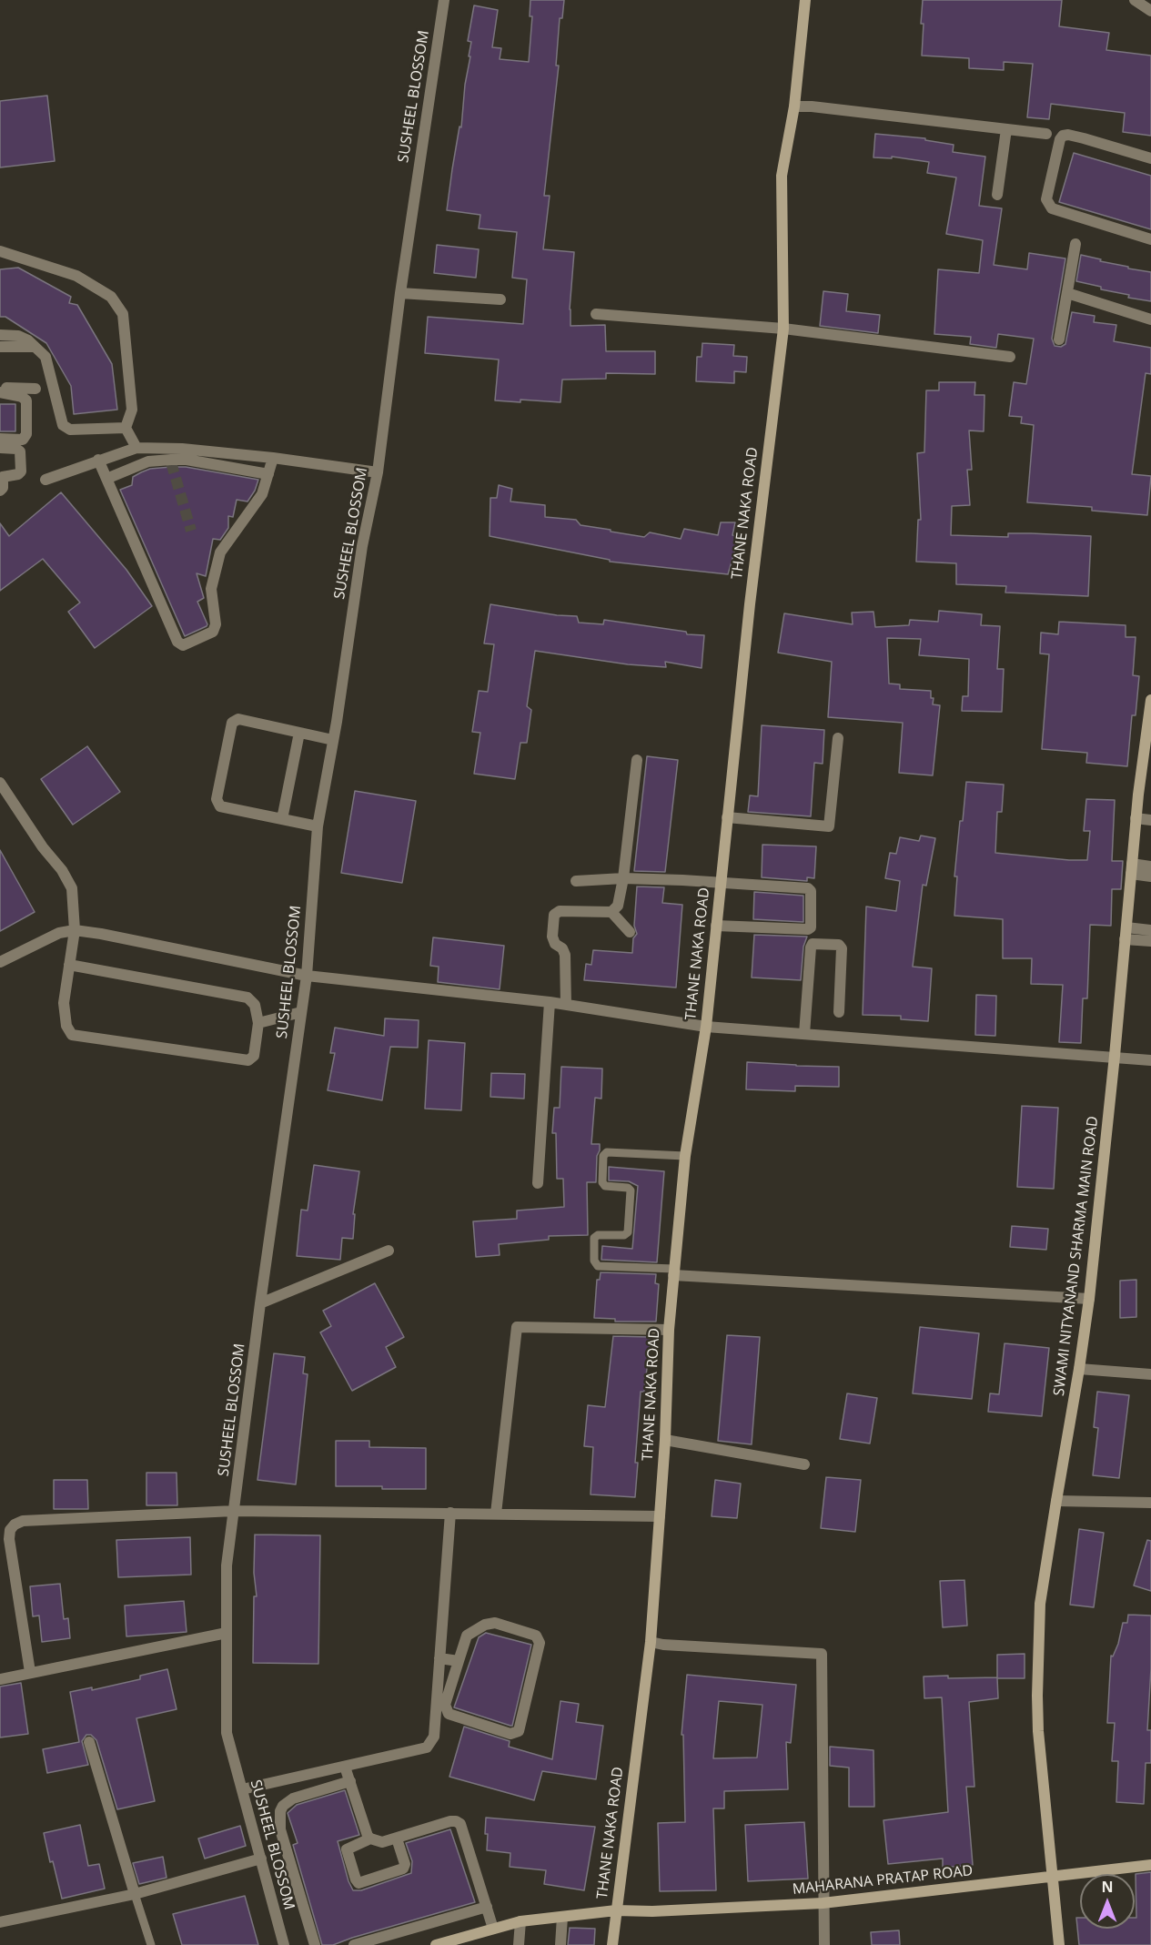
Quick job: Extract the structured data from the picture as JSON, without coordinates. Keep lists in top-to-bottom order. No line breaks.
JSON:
{"streets":{"main road":["THANE NAKA ROAD","SWAMI NITYANAND SHARMA MAIN ROAD","MAHARANA PRATAP ROAD"],"street":["SUSHEEL BLOSSOM"]},"crossings":[["THANE NAKA ROAD","MAHARANA PRATAP ROAD"],["SWAMI NITYANAND SHARMA MAIN ROAD","MAHARANA PRATAP ROAD"]],"north":"top"}
